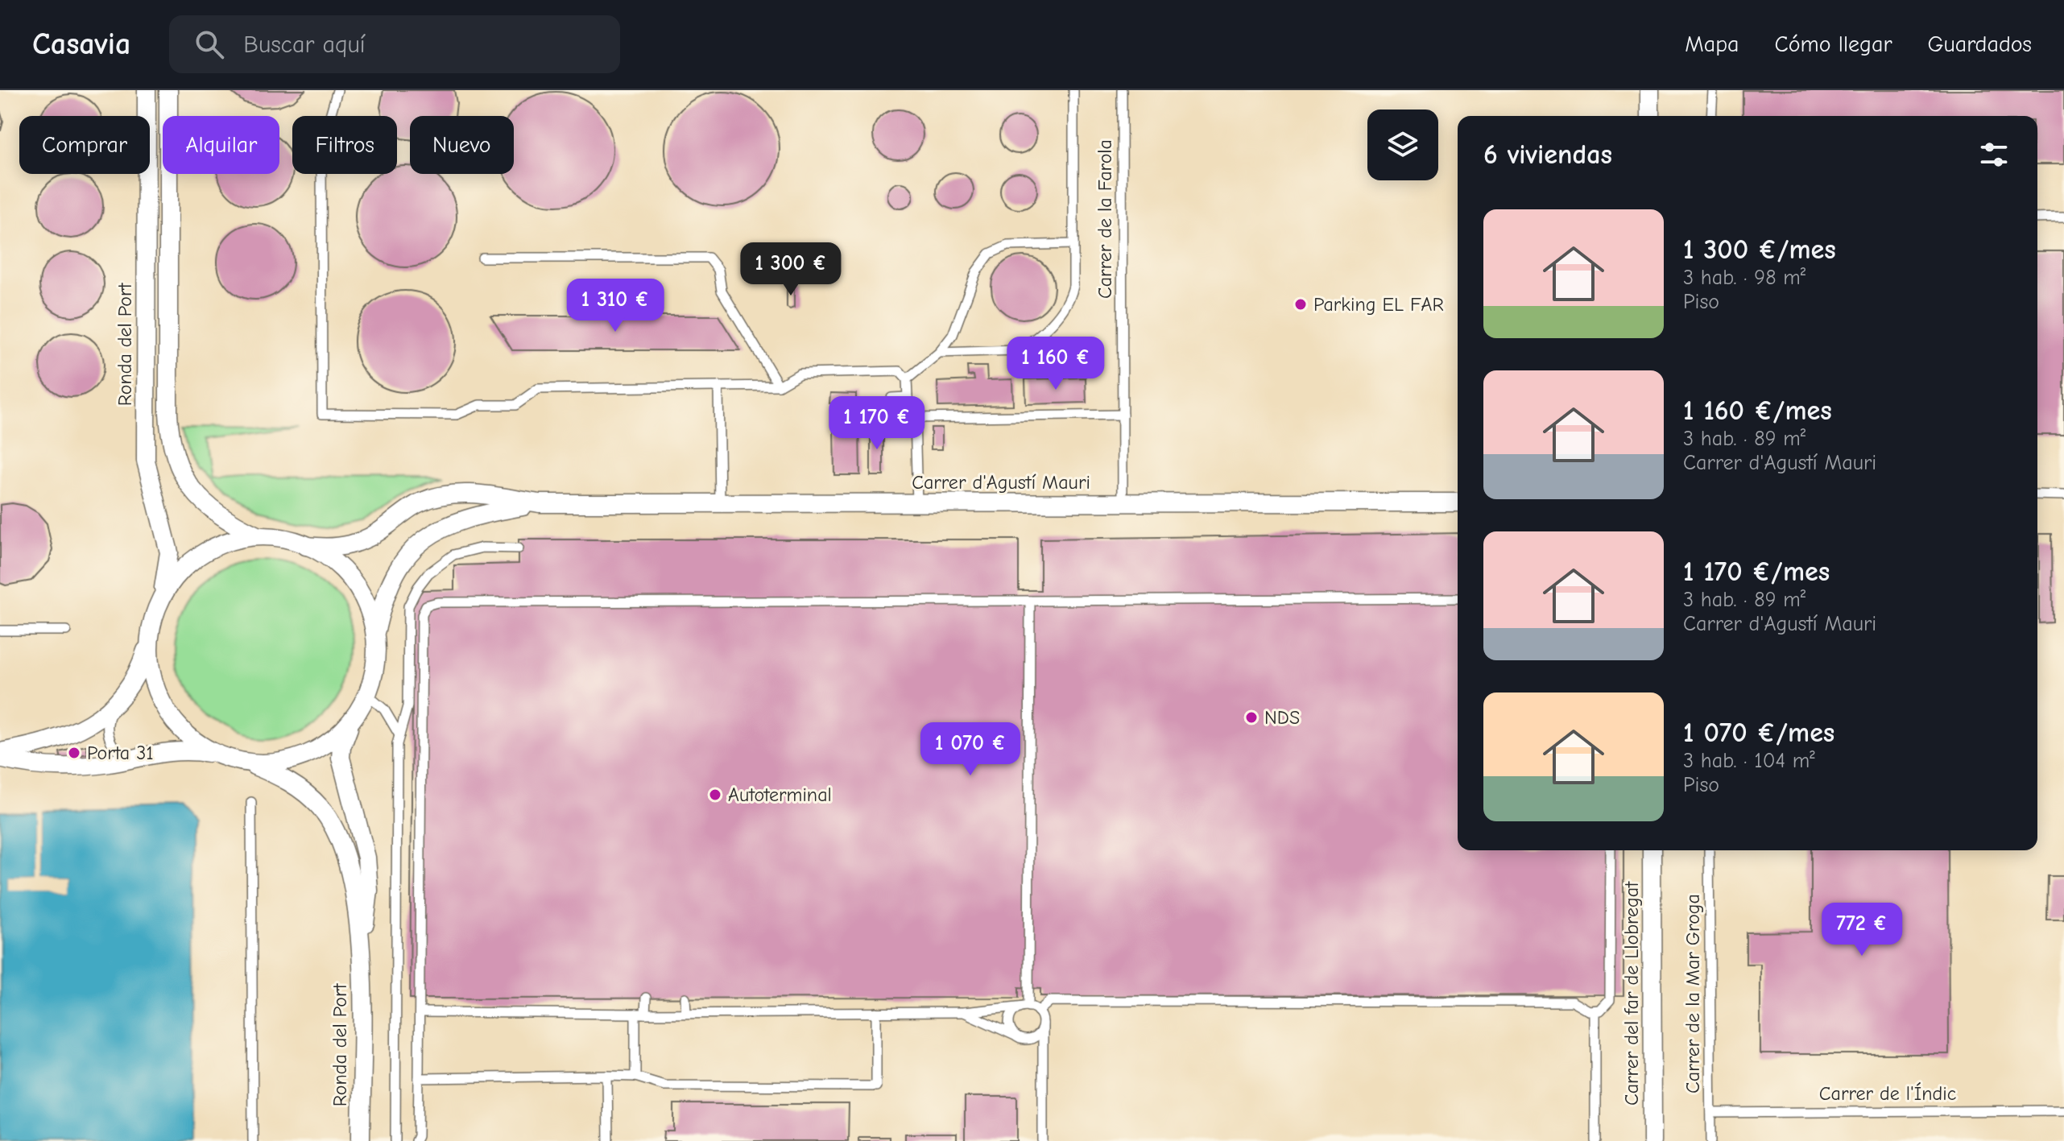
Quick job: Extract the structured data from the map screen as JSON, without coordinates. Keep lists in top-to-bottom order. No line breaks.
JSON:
{"streets":{"street":["Ronda del Port","Carrer d'Agustí Mauri","Carrer del far de Llobregat"],"lane":["Carrer de la Farola","Carrer de la Mar Groga","Carrer de l'Índic"]},"crossings":[["Carrer de la Farola","Carrer d'Agustí Mauri"],["Carrer de la Mar Groga","Carrer de l'Índic"]],"places":["Parking EL FAR","NDS","Porta 31","Autoterminal"],"page":{"header":"Casavia","search":"Buscar aquí","nav":["Mapa","Cómo llegar","Guardados"],"chip":["Comprar","Alquilar","Filtros","Nuevo"],"heading":"6 viviendas","list":[{"name":"1 300 €/mes","note":"3 hab. · 98 m² · Piso"},{"name":"1 160 €/mes","note":"3 hab. · 89 m² · Carrer d'Agustí Mauri"},{"name":"1 170 €/mes","note":"3 hab. · 89 m² · Carrer d'Agustí Mauri"},{"name":"1 070 €/mes","note":"3 hab. · 104 m² · Piso"}],"price":["1 300 €","1 310 €","1 160 €","1 170 €","1 070 €","772 €"]}}
